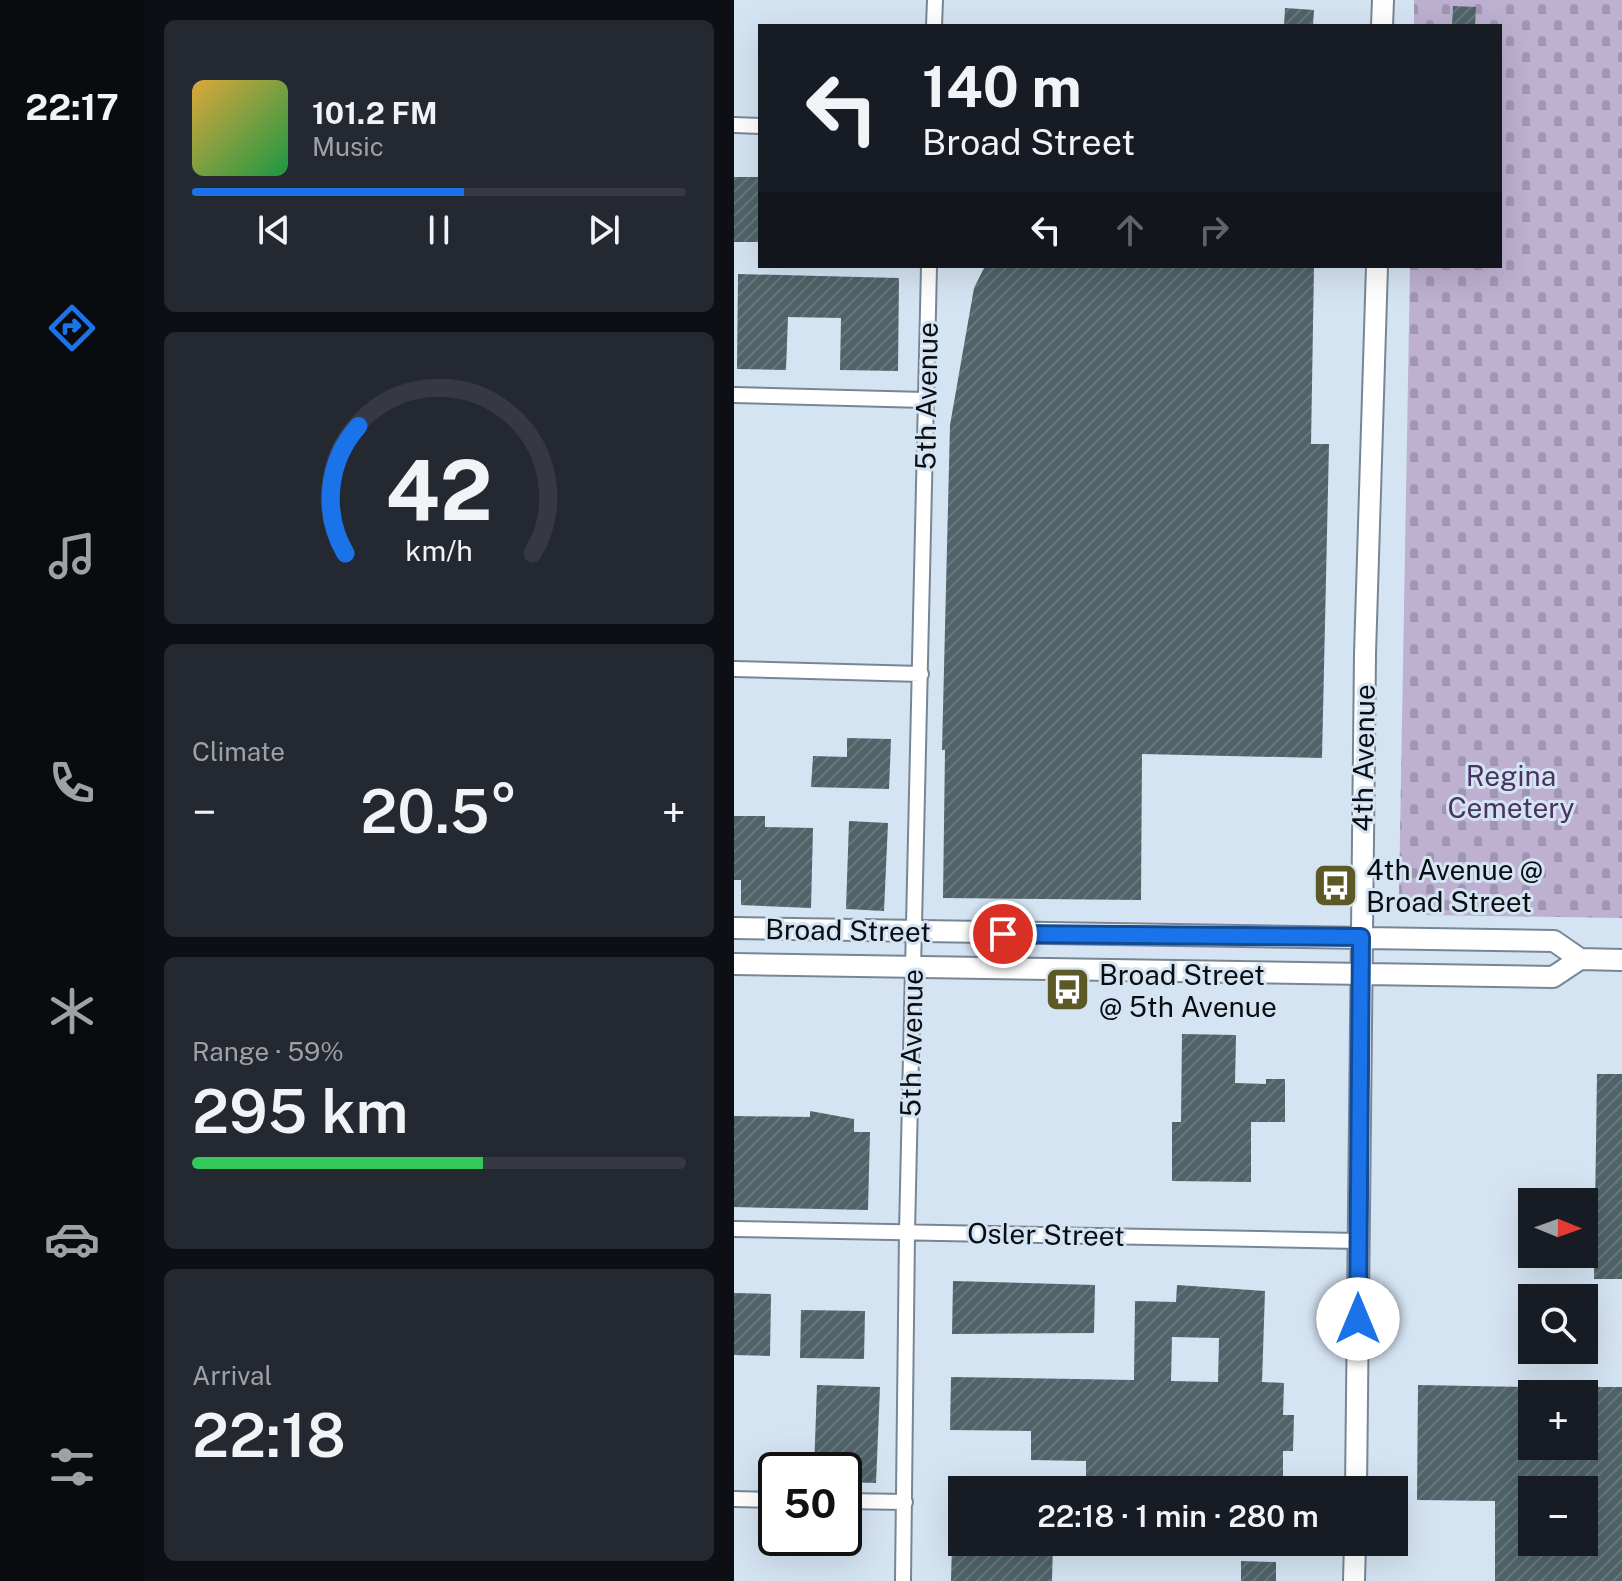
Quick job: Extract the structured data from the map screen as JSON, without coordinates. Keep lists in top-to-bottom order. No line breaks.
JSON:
{"streets":{"main road":["4th Avenue","Broad Street"],"street":["5th Avenue","Osler Street"]},"crossings":[["5th Avenue","Broad Street"],["5th Avenue","Osler Street"],["4th Avenue","Broad Street"],["4th Avenue","Osler Street"]],"parks":["Regina Cemetery"],"places":{"bus stop":["4th Avenue @ Broad Street","Broad Street @ 5th Avenue"]},"north":"right","page":{"tabs":"22:17","turn":["140 m","Broad Street"],"song":["101.2 FM","Music"],"tile":["Climate",["Range · 59%","295 km"],["Arrival","22:18"]],"heat":["−","20.5°","+"],"map_buttons":["+","−"],"limit":"50","trip":"22:18 · 1 min · 280 m","gauge":["42","km/h"]}}
